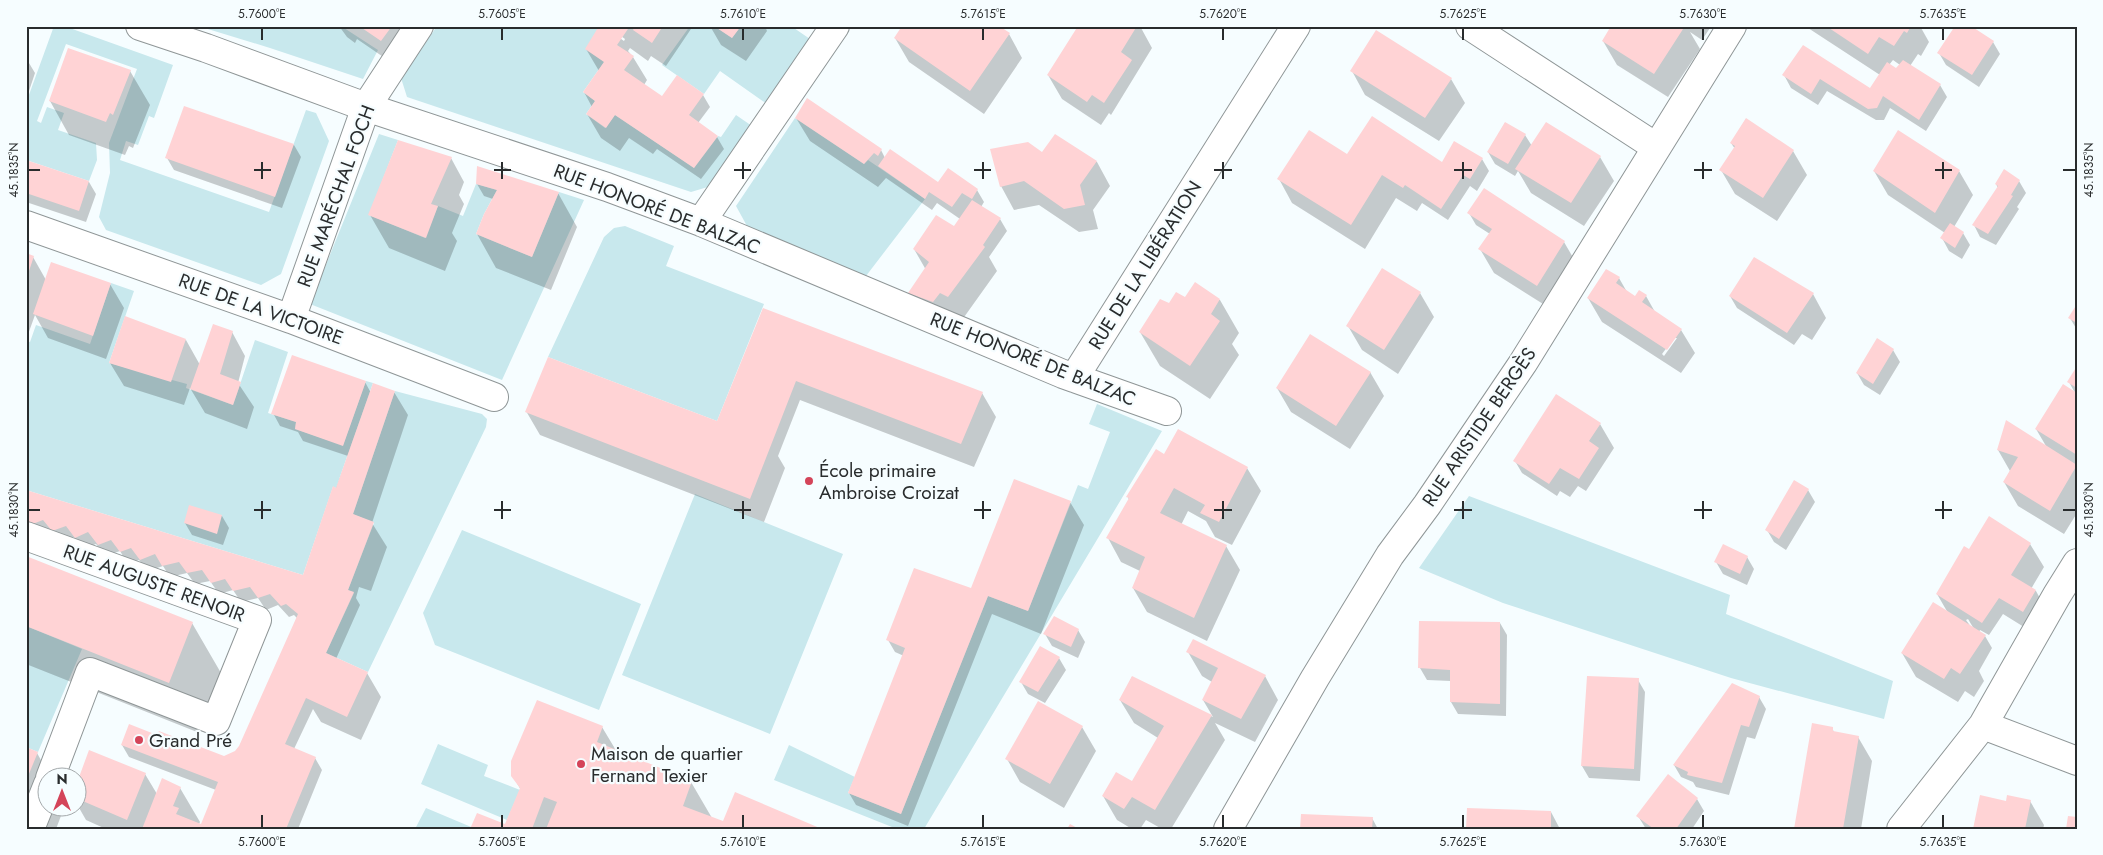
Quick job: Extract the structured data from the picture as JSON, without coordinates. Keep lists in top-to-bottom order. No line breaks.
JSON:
{"streets":{"street":["RUE MARÉCHAL FOCH","RUE HONORÉ DE BALZAC","RUE DE LA LIBÉRATION","RUE DE LA VICTOIRE","RUE ARISTIDE BERGÈS","RUE AUGUSTE RENOIR"]},"crossings":[["RUE MARÉCHAL FOCH","RUE HONORÉ DE BALZAC"],["RUE MARÉCHAL FOCH","RUE DE LA VICTOIRE"],["RUE HONORÉ DE BALZAC","RUE DE LA LIBÉRATION"]],"places":["École primaire Ambroise Croizat","Grand Pré","Maison de quartier Fernand Texier"],"north":"top","coordinates":["5.7600°E","5.7605°E","5.7610°E","5.7615°E","5.7620°E","5.7625°E","5.7630°E","5.7635°E","45.1835°N","45.1830°N"]}
